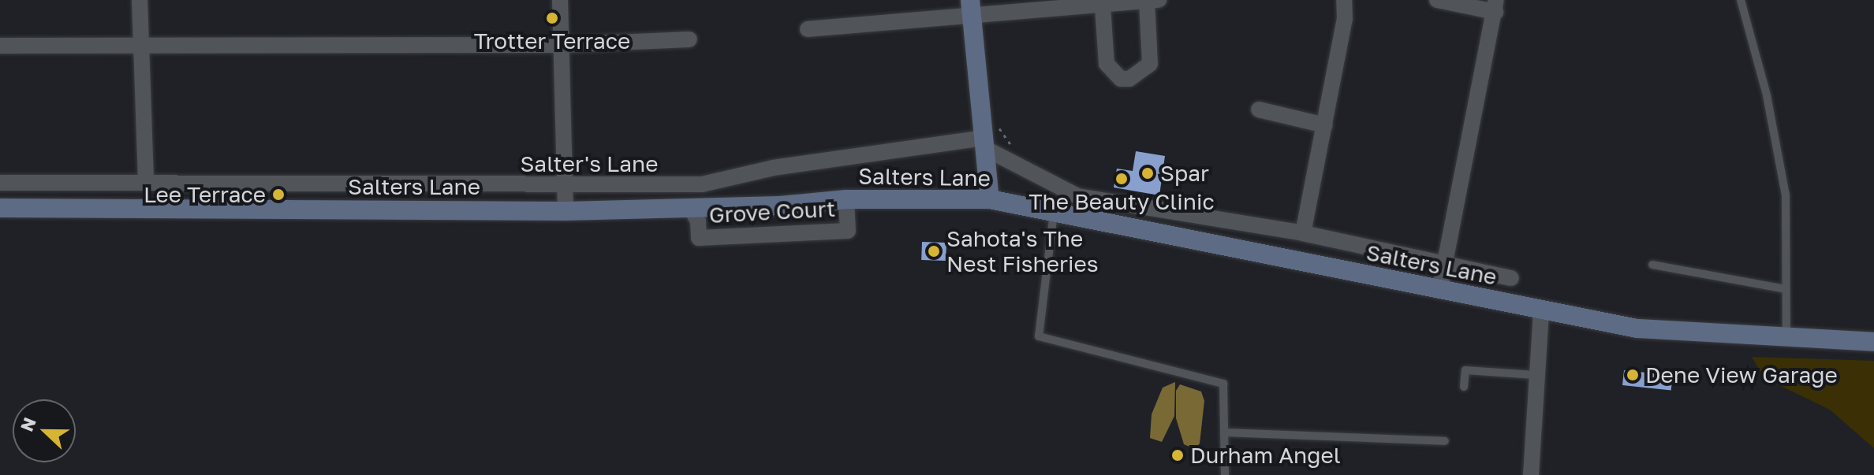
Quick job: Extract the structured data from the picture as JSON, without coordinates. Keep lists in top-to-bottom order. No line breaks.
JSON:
{"streets":{"main road":["Salters Lane"],"street":["Salter's Lane","Grove Court"]},"crossings":[["Salters Lane","Grove Court"]],"places":["Trotter Terrace","Spar","The Beauty Clinic","Lee Terrace","Sahota's The Nest Fisheries","Dene View Garage","Durham Angel"],"north":"left"}
